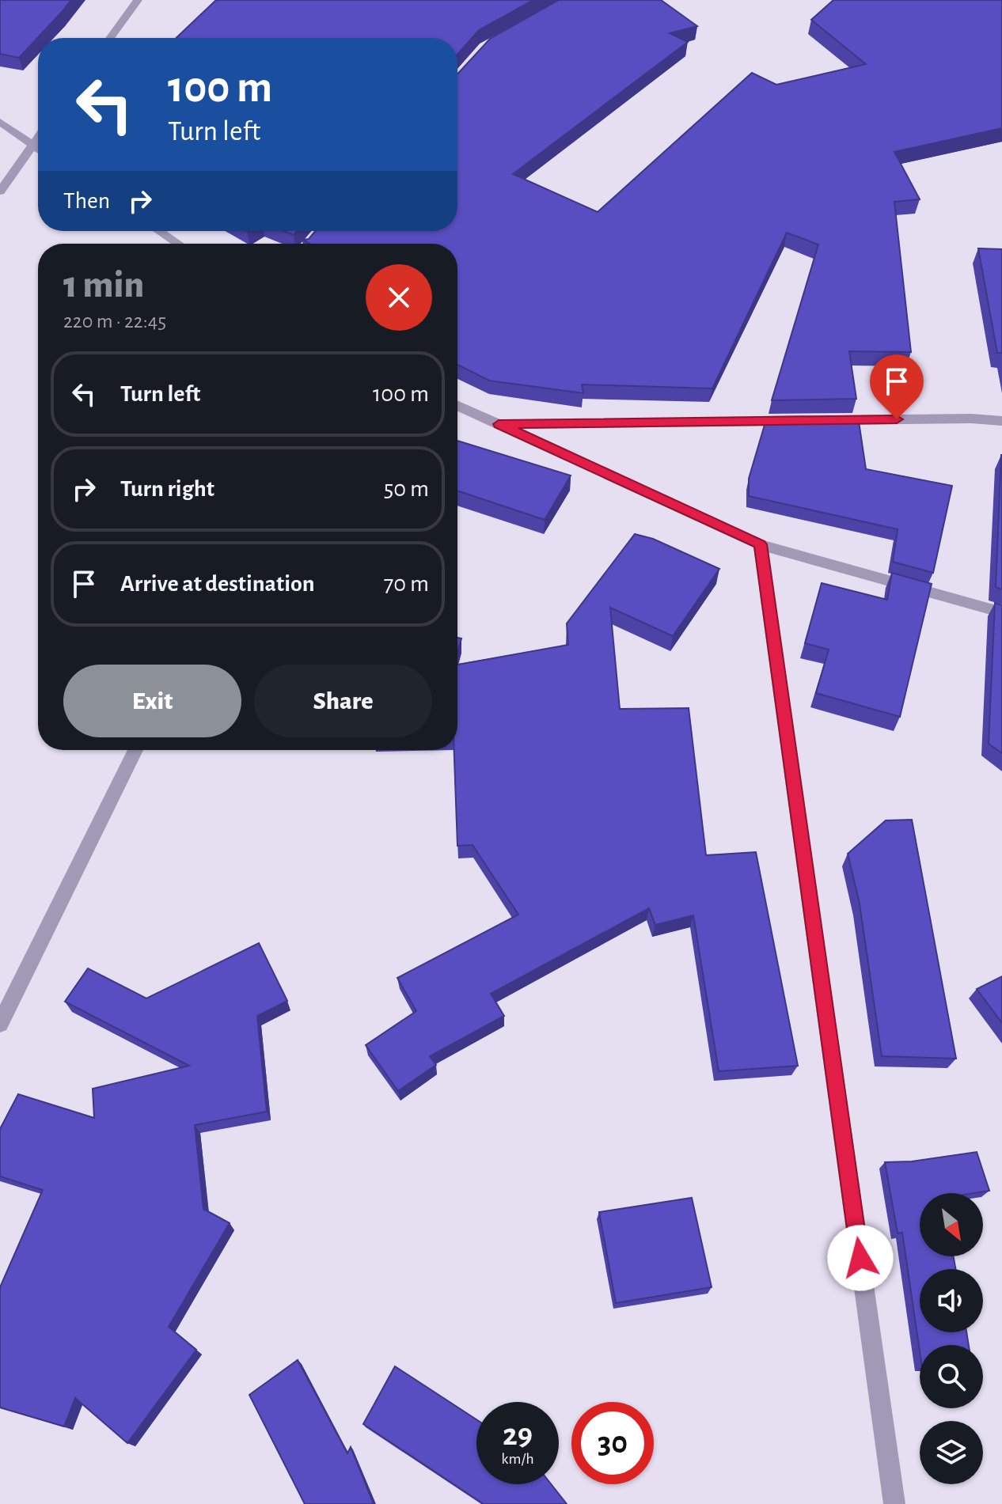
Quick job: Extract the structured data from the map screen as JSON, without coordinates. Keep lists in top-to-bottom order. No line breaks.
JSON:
{"north":"bottom right","page":{"turn":["100 m","Turn left"],"then":"Then","heading":["1 min","220 m · 22:45"],"list":[{"name":"Turn left","value":"100 m"},{"name":"Turn right","value":"50 m"},{"name":"Arrive at destination","value":"70 m"}],"buttons":["Exit","Share"],"speed":"29 km/h","limit":"30"}}
